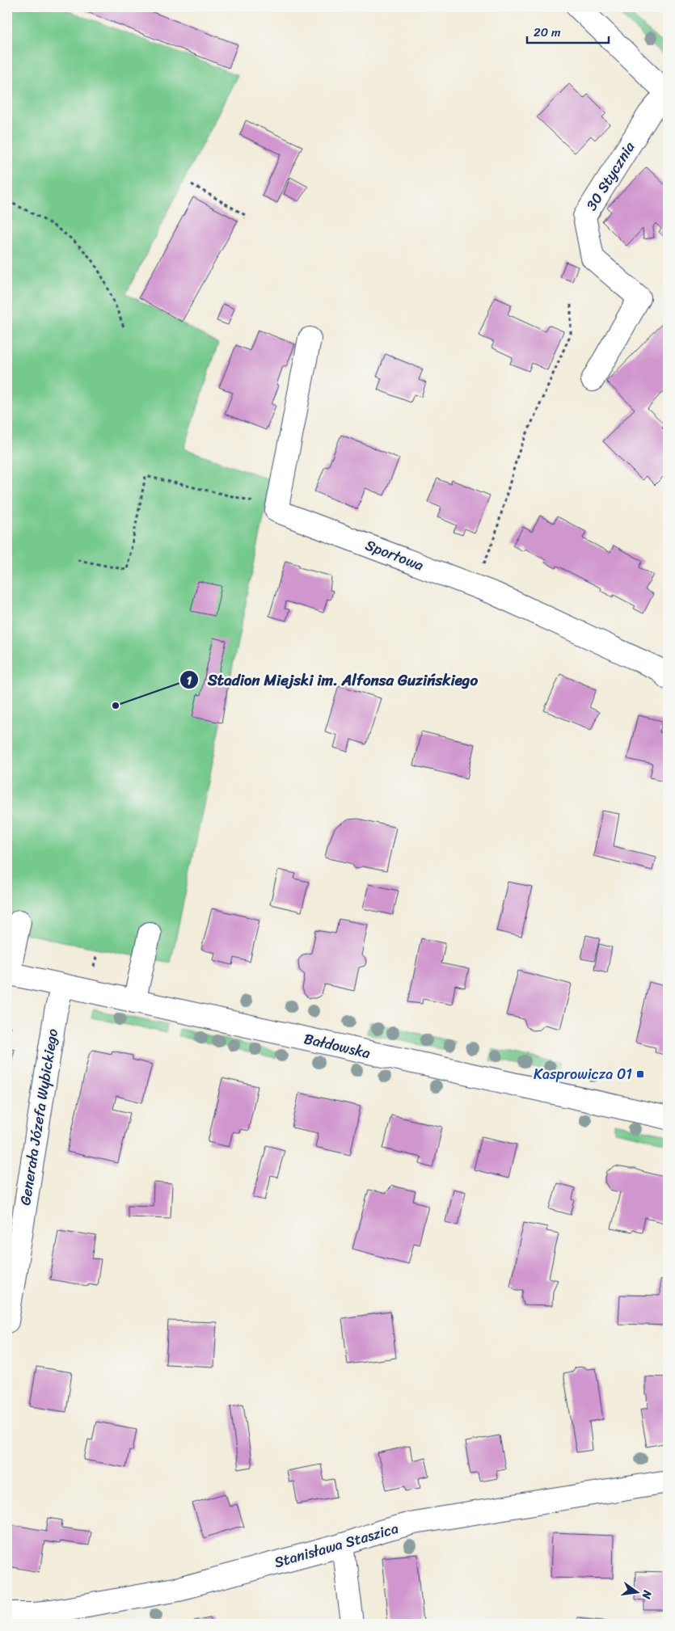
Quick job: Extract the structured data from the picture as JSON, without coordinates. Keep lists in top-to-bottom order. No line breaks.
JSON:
{"streets":{"street":["30 Stycznia","Sportowa","Bałdowska","Generała Józefa Wybickiego","Stanisława Staszica"]},"crossings":[["Bałdowska","Generała Józefa Wybickiego"]],"places":{"other":["Stadion Miejski im. Alfonsa Guzińskiego"],"transit":["Kasprowicza 01"]},"scale_bar":"20 m","north":"right"}
